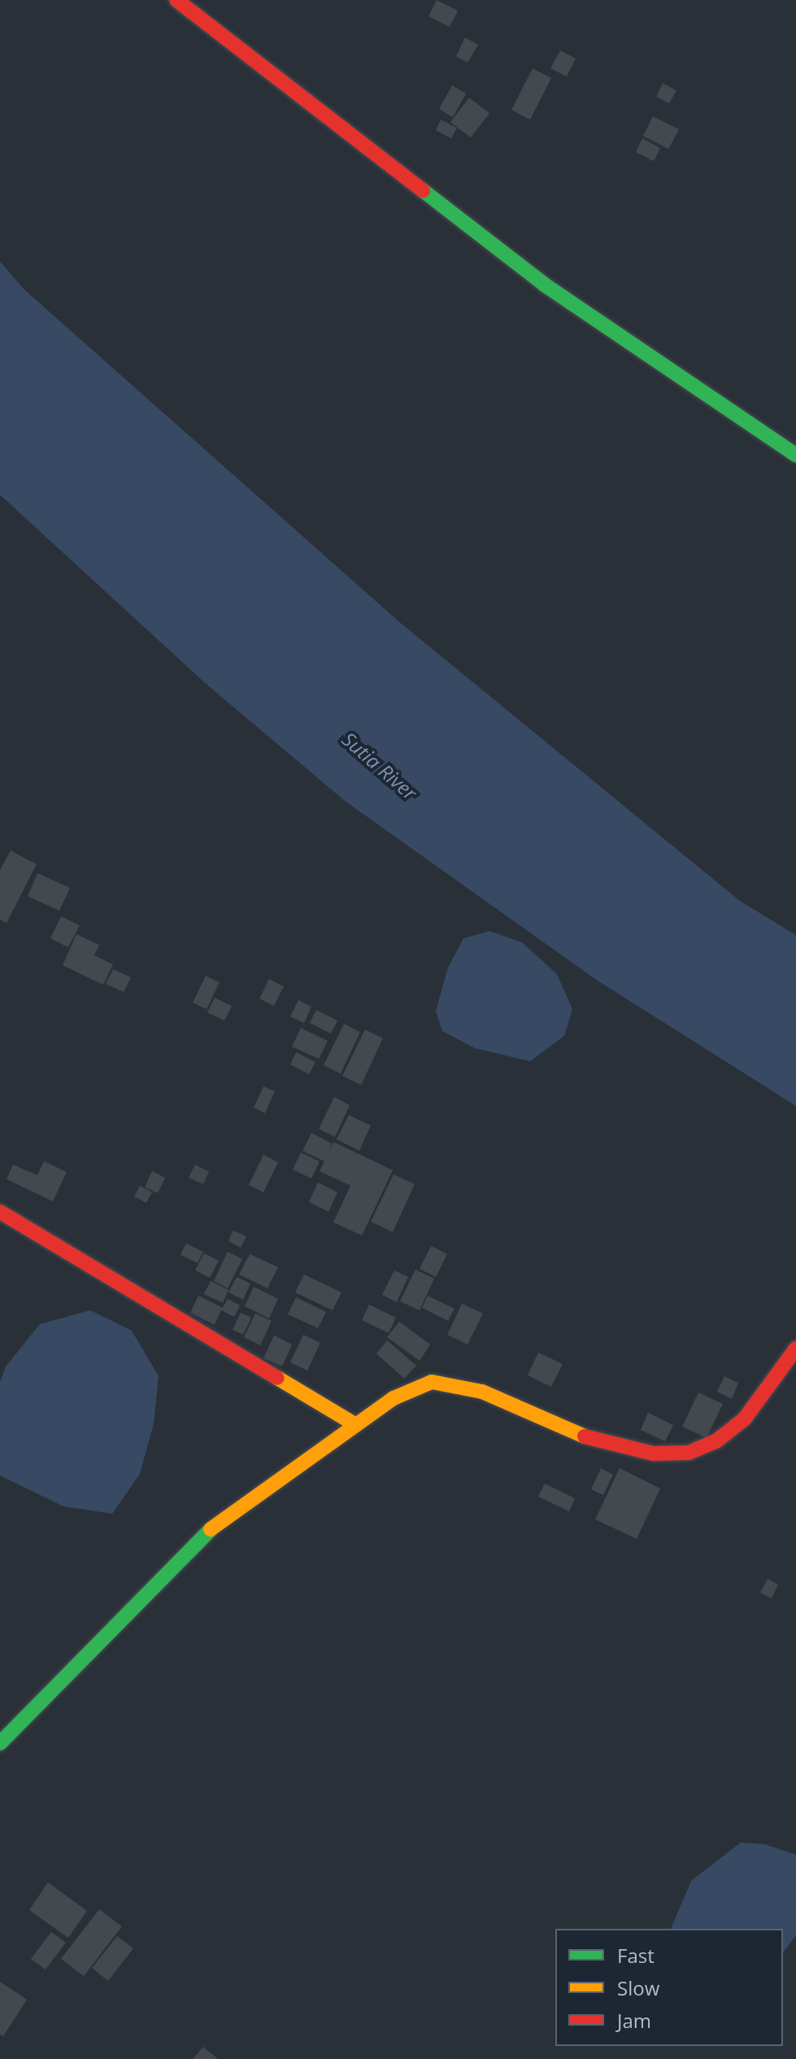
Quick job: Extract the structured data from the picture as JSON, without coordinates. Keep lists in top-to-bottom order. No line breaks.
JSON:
{"water":["Sutia River"],"legend":["Fast","Slow","Jam"]}
